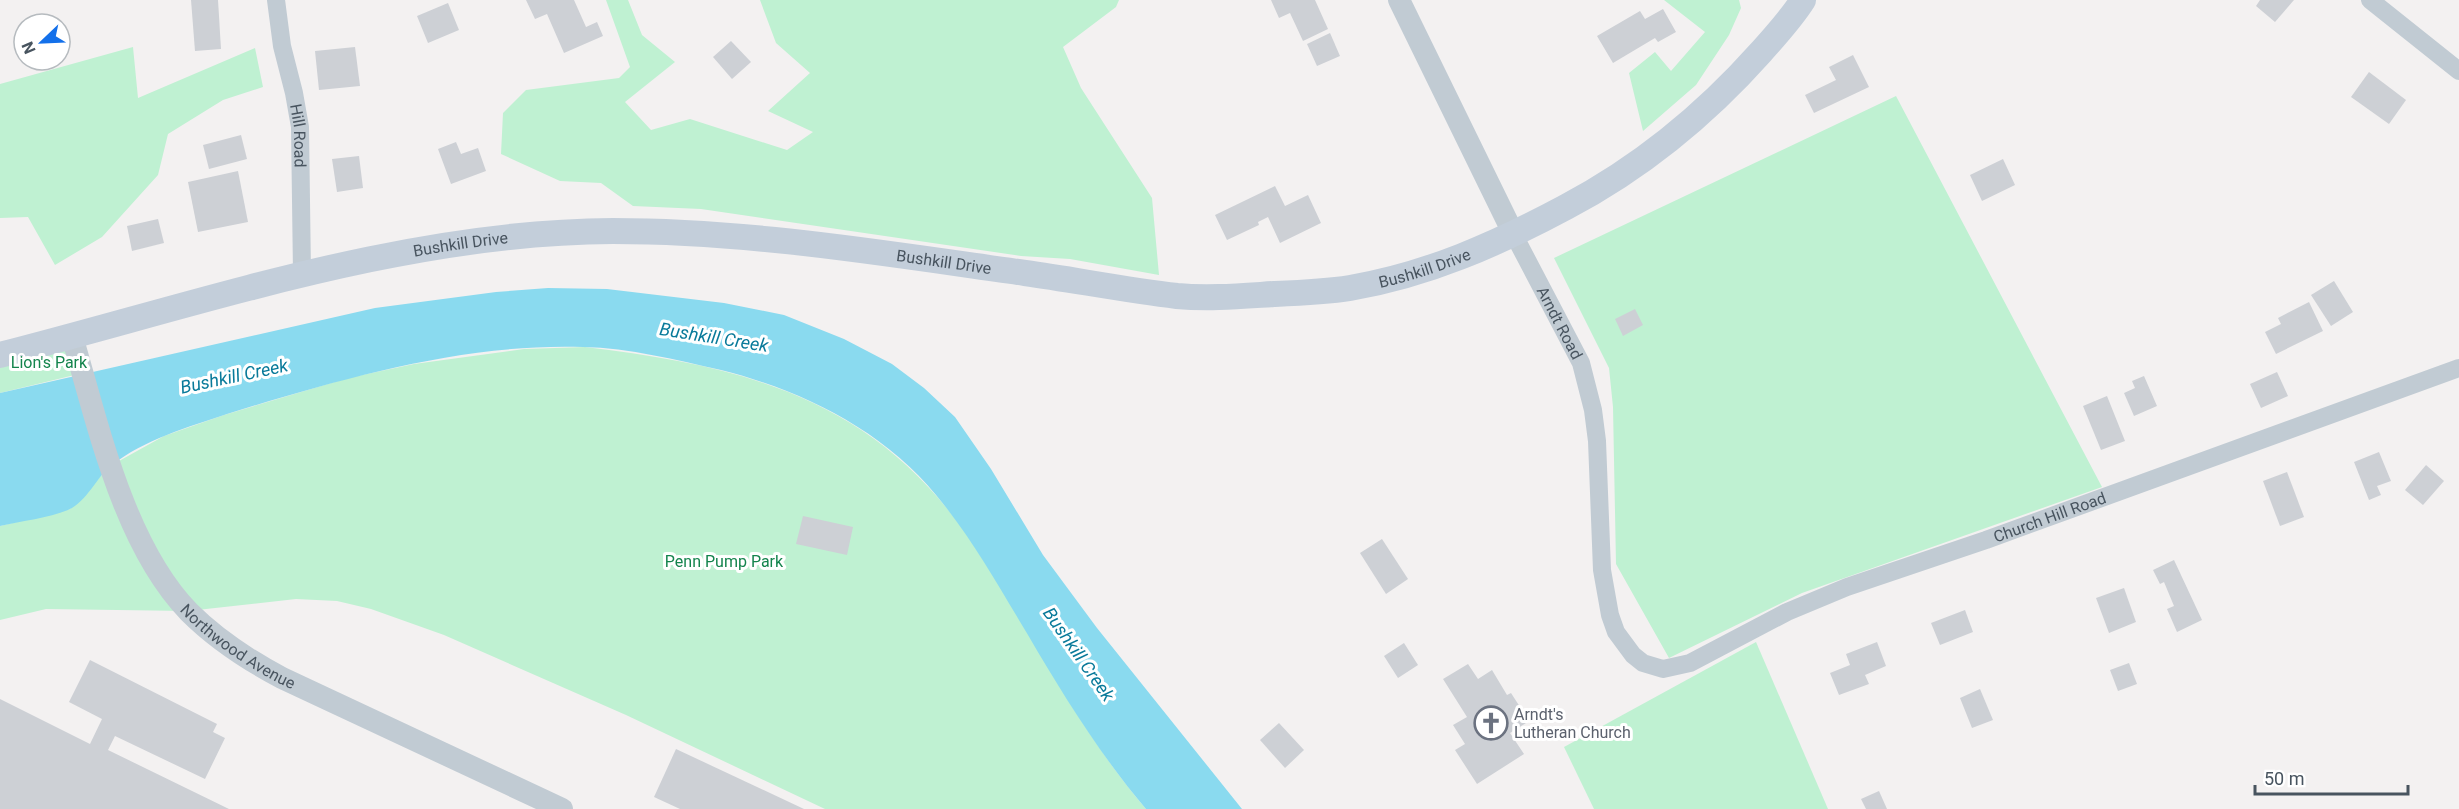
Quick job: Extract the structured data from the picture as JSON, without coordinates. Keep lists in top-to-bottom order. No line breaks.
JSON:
{"streets":{"main road":["Bushkill Drive"],"street":["Hill Road","Arndt Road","Church Hill Road","Northwood Avenue"]},"crossings":[["Hill Road","Bushkill Drive"],["Bushkill Drive","Arndt Road"],["Bushkill Drive","Northwood Avenue"],["Arndt Road","Church Hill Road"]],"water":["Bushkill Creek"],"parks":["Lion's Park","Penn Pump Park"],"places":{"church":["Arndt's Lutheran Church"]},"scale_bar":"50 m","north":"bottom left"}
